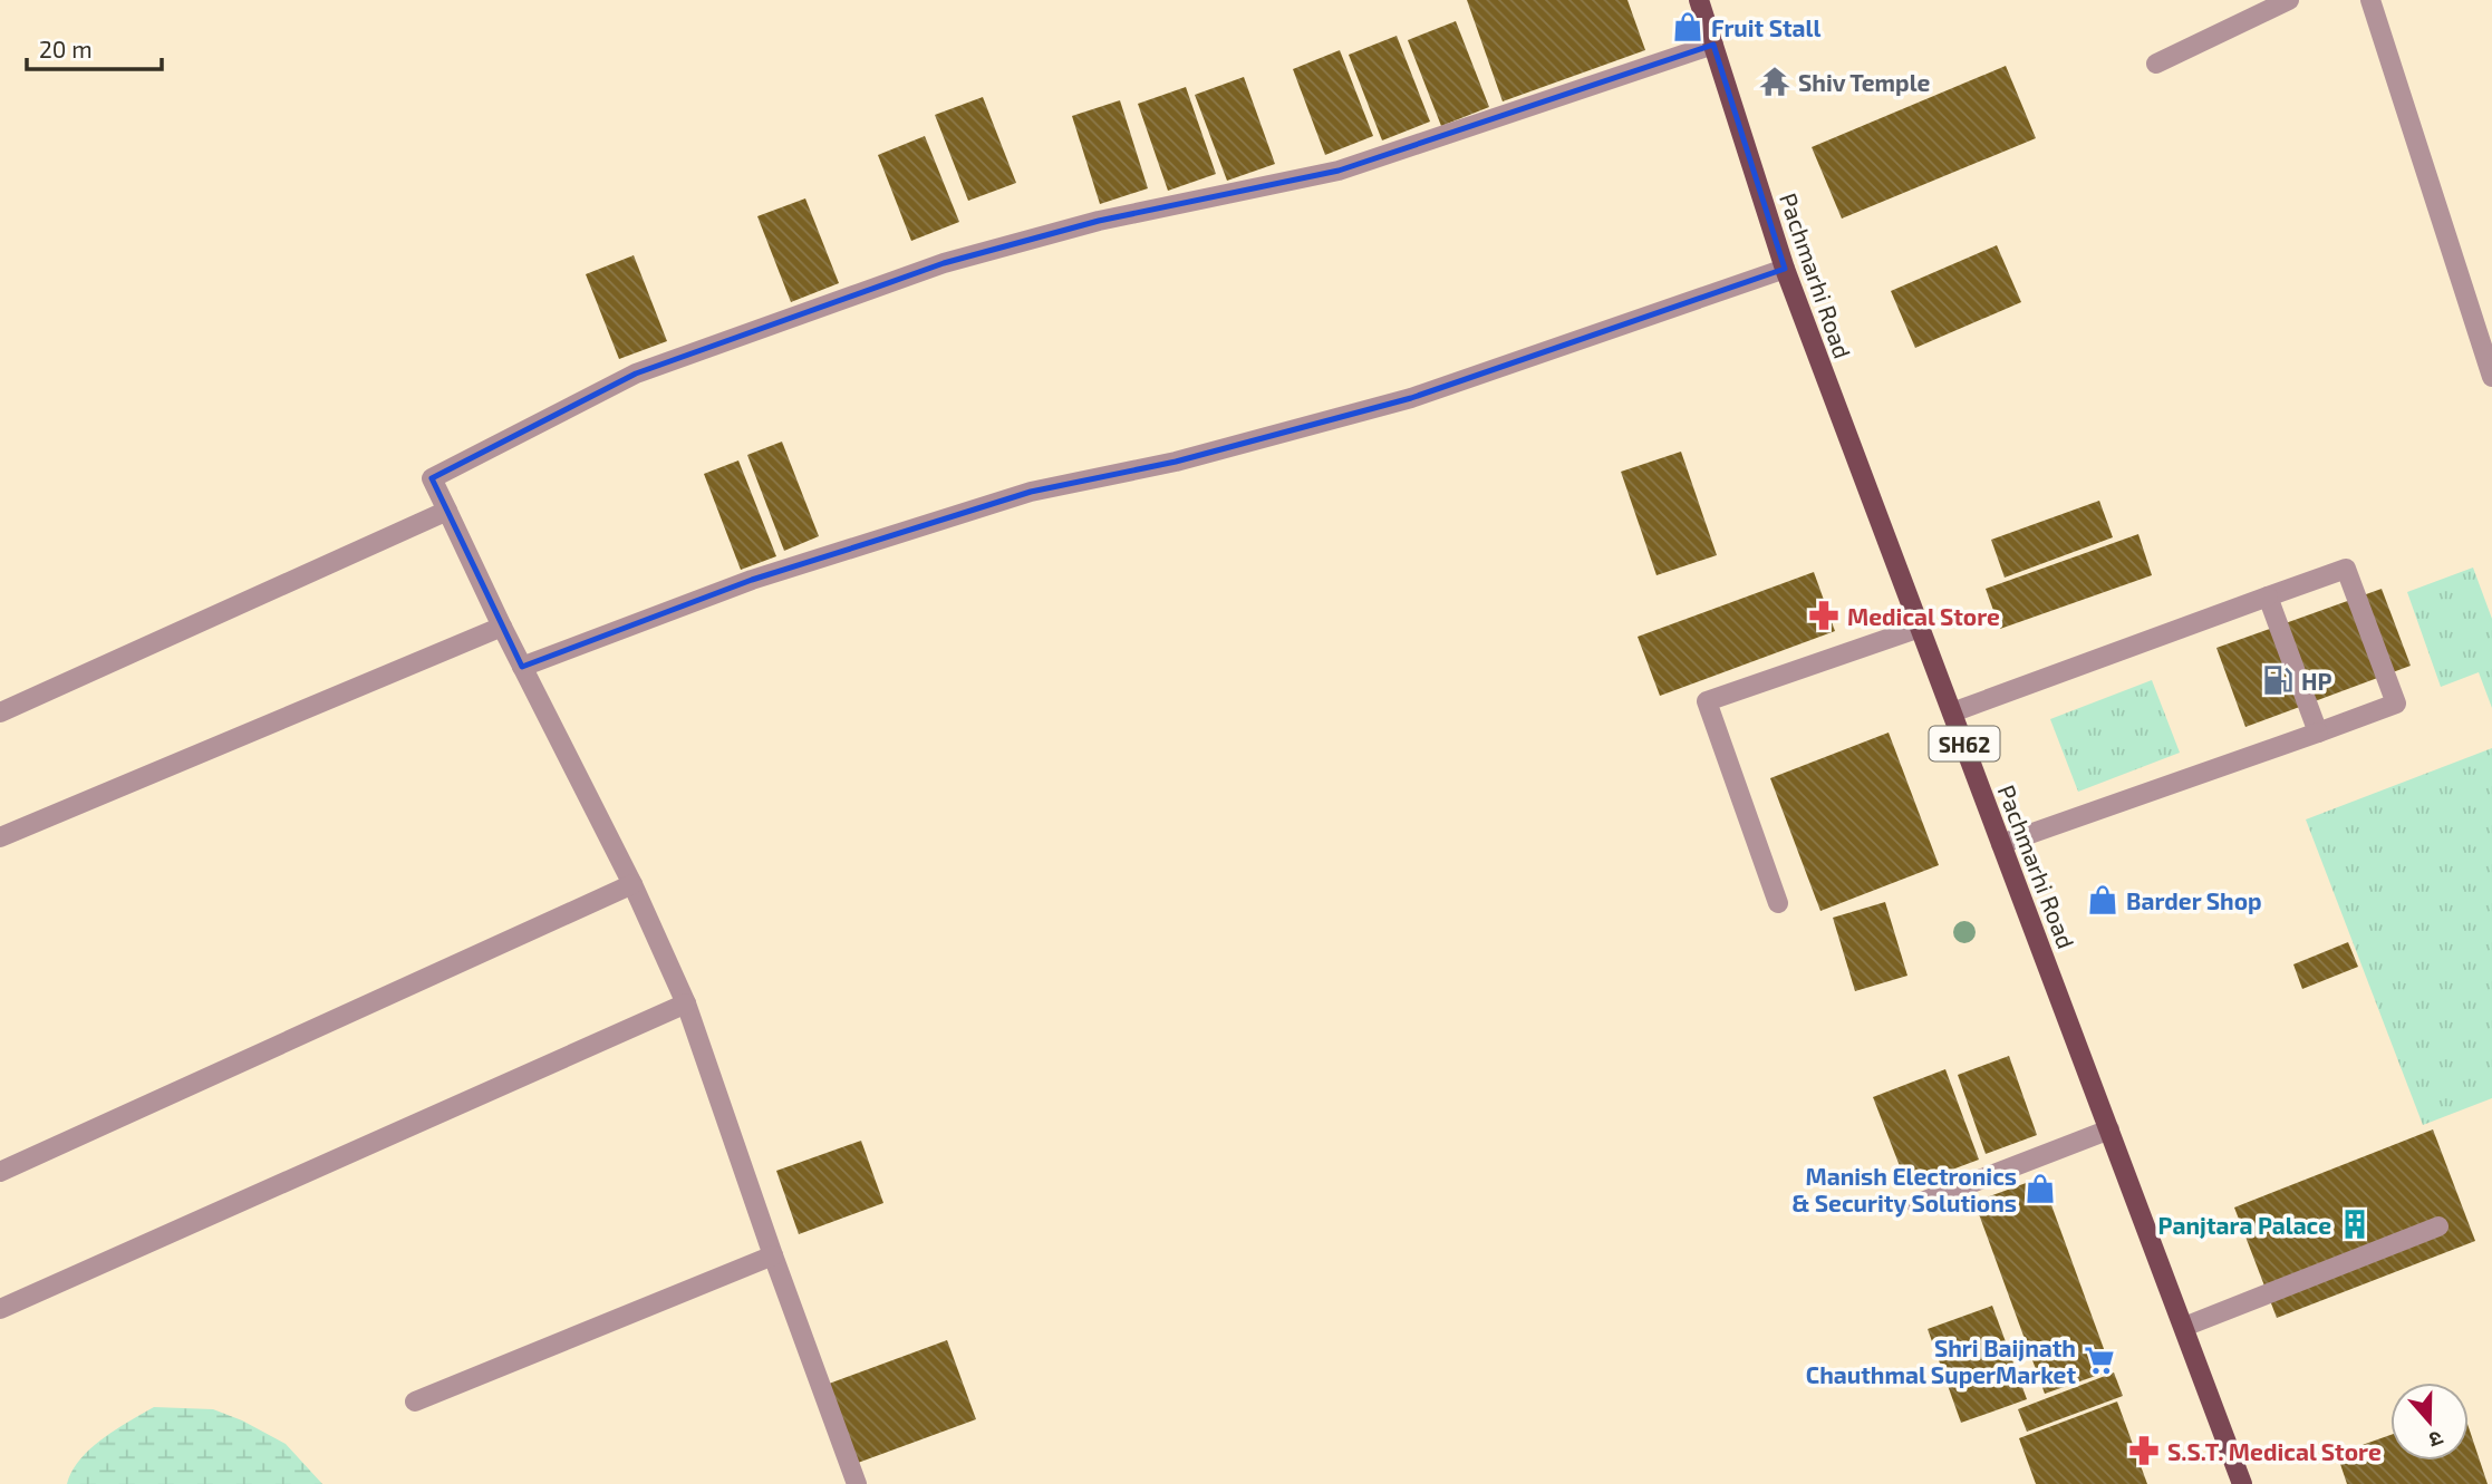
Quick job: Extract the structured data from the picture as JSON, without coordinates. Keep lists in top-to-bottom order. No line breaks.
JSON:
{"streets":{"main road":["Pachmarhi Road","SH62"]},"places":{"shop":["Fruit Stall","Barder Shop","Manish Electronics & Security Solutions"],"temple":["Shiv Temple"],"pharmacy":["Medical Store","S.S.T. Medical Store"],"fuel station":["HP"],"building":["Panjtara Palace"],"supermarket":["Shri Baijnath Chauthmal SuperMarket"]},"scale_bar":"20 m","north":"bottom"}
